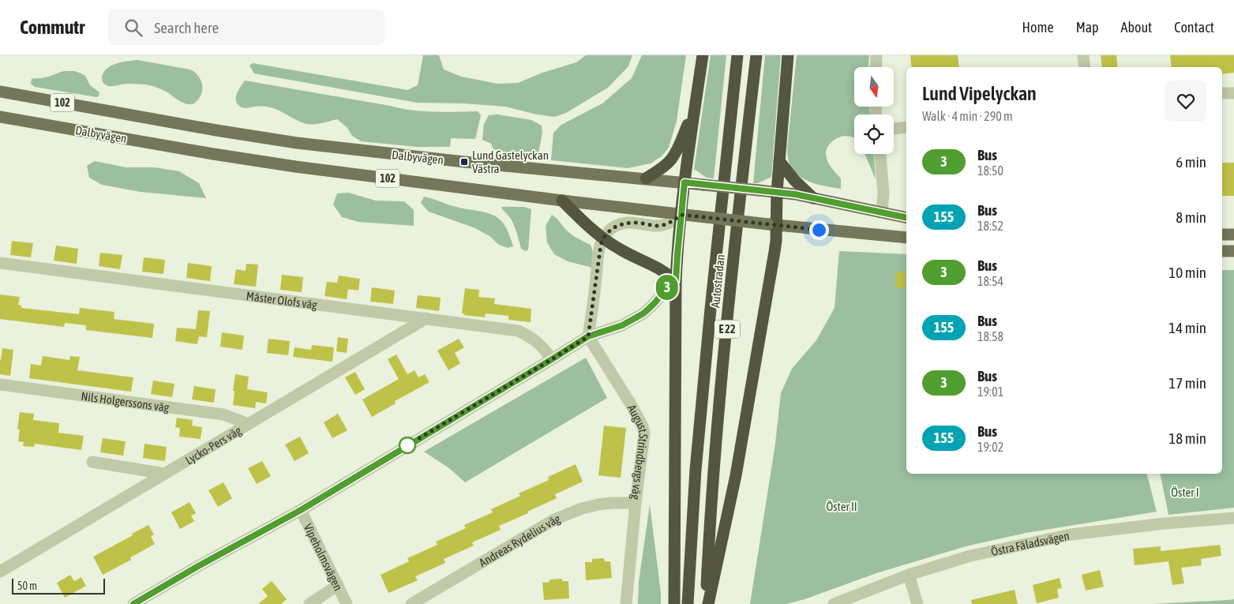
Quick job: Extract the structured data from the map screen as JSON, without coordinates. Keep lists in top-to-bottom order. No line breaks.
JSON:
{"streets":{"highway":["Autostradan","E 22"],"main road":["102","Dalbyvägen"],"street":["Mäster Olofs väg","Nils Holgerssons väg","Lycko-Pers väg","August Strindbergs väg","Andreas Rydelius väg","Östra Fäladsvägen","Vipeholmsvägen"]},"crossings":[["Mäster Olofs väg","Lycko-Pers väg"],["Nils Holgerssons väg","Lycko-Pers väg"],["August Strindbergs väg","Andreas Rydelius väg"]],"parks":["Öster I","Öster II"],"places":{"transit":["Lund Gastelyckan Västra"]},"lines":["bus line 3"],"scale_bar":"50 m","north":"bottom","page":{"header":"Commutr","search":"Search here","nav":["Home","Map","About","Contact"],"on_map":"3","heading":["Lund Vipelyckan","Walk · 4 min · 290 m"],"list":[{"mark":"3","name":"Bus","note":"18:50","value":"6 min"},{"mark":"155","name":"Bus","note":"18:52","value":"8 min"},{"mark":"3","name":"Bus","note":"18:54","value":"10 min"},{"mark":"155","name":"Bus","note":"18:58","value":"14 min"},{"mark":"3","name":"Bus","note":"19:01","value":"17 min"},{"mark":"155","name":"Bus","note":"19:02","value":"18 min"}],"scale":"50 m"}}
